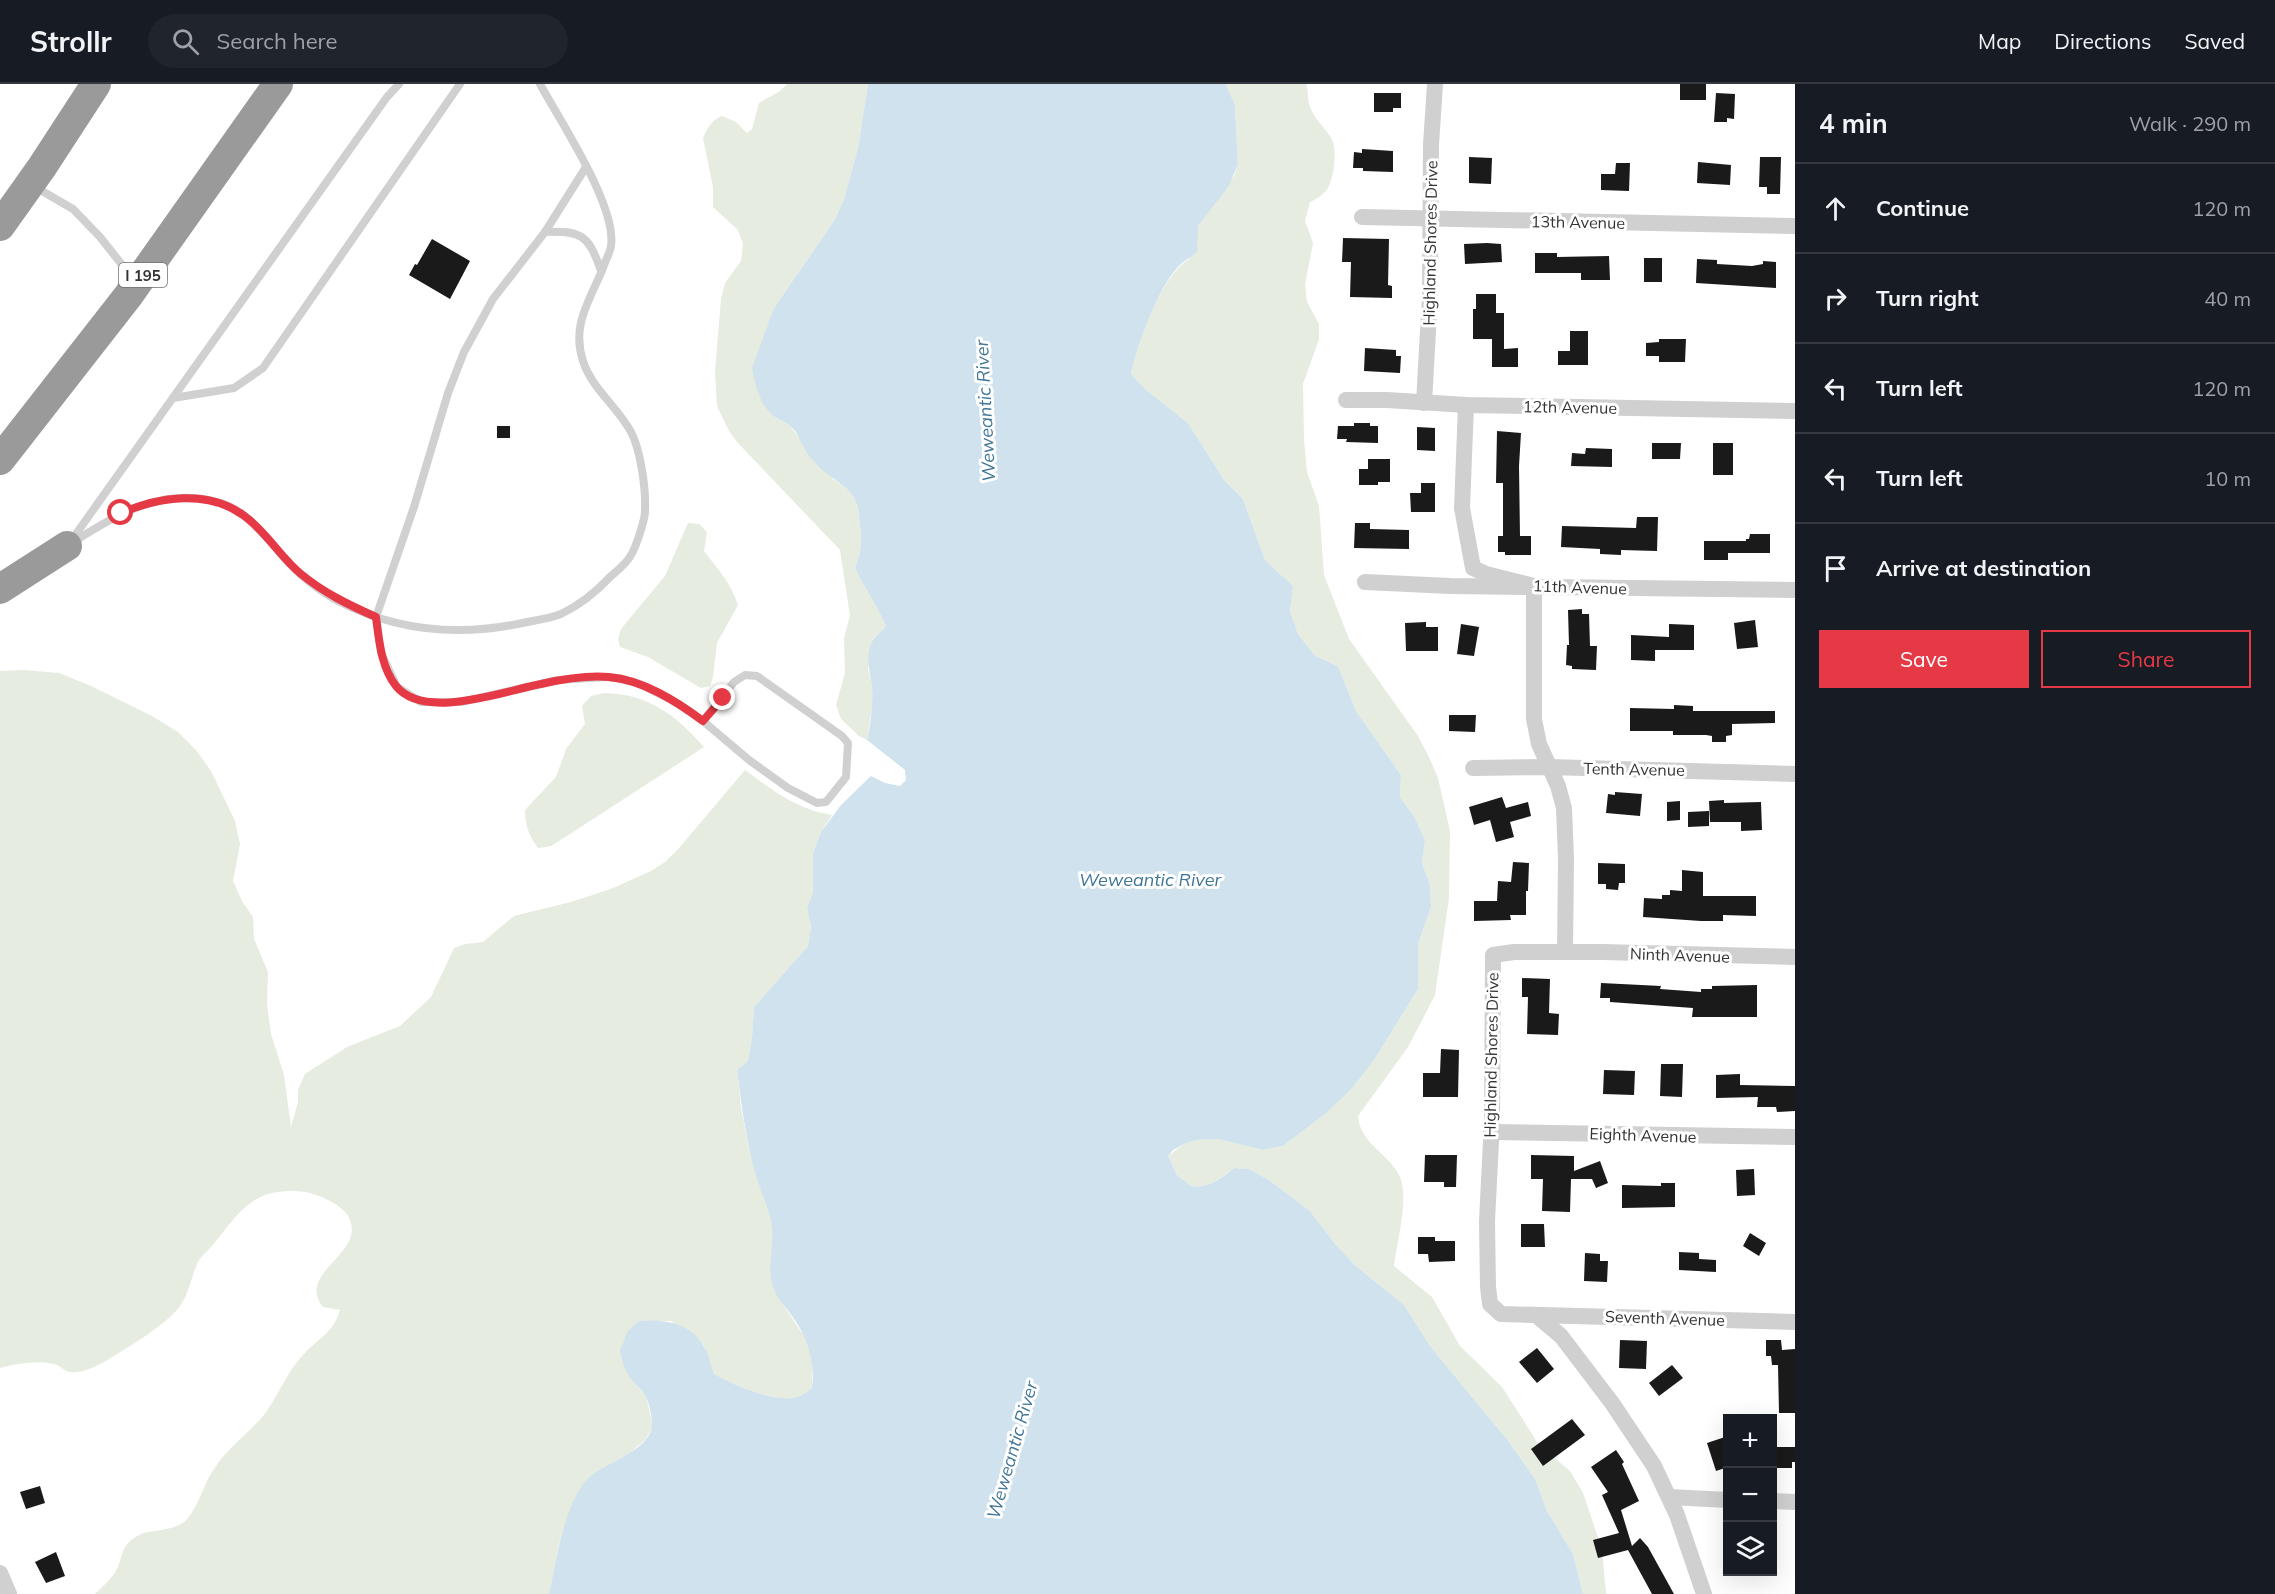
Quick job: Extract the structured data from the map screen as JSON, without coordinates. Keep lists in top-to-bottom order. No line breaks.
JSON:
{"streets":{"highway":["I 195"],"street":["13th Avenue","Highland Shores Drive","12th Avenue","11th Avenue","Tenth Avenue","Ninth Avenue","Eighth Avenue","Seventh Avenue"]},"crossings":[["13th Avenue","Highland Shores Drive"],["Highland Shores Drive","12th Avenue"],["Highland Shores Drive","Ninth Avenue"],["Highland Shores Drive","Eighth Avenue"],["Highland Shores Drive","Seventh Avenue"]],"water":["Weweantic River"],"page":{"header":"Strollr","search":"Search here","nav":["Map","Directions","Saved"],"heading":["4 min","Walk · 290 m"],"list":[["Continue","120 m"],["Turn right","40 m"],["Turn left","120 m"],["Turn left","10 m"],"Arrive at destination"],"buttons":["Save","Share"],"map_buttons":["+","−"]}}
